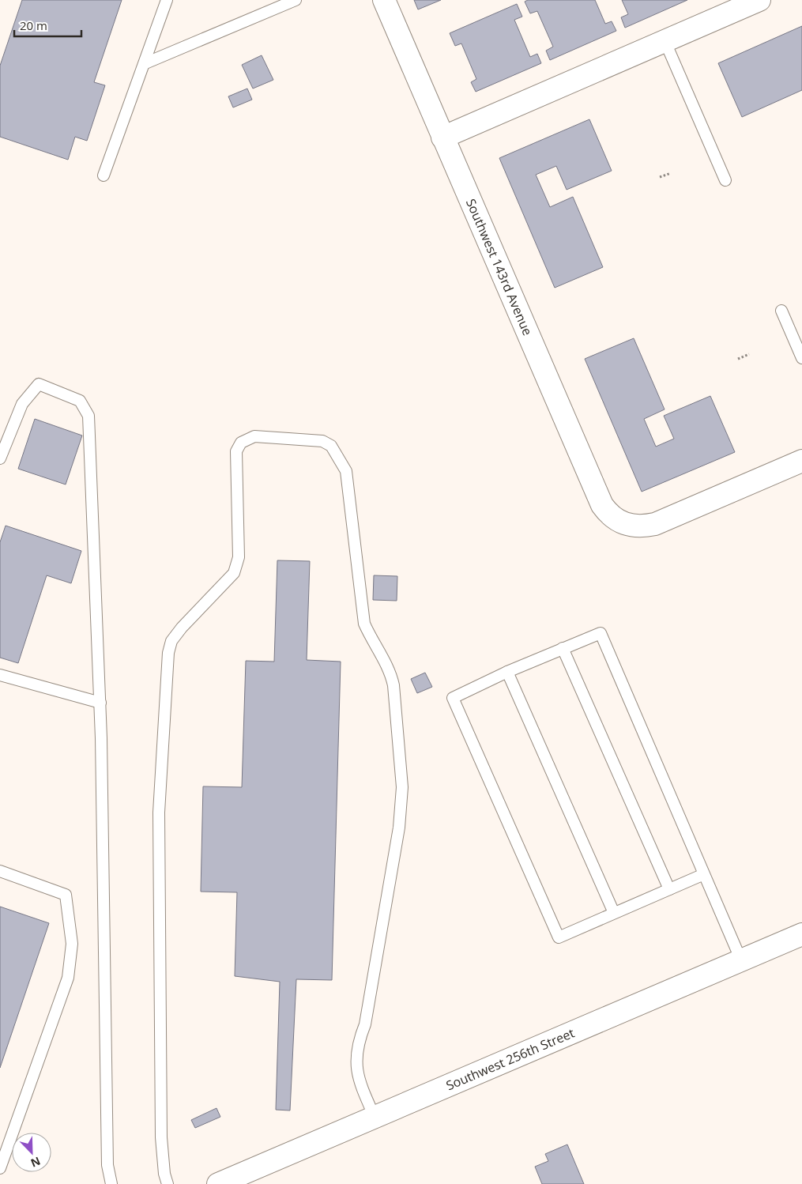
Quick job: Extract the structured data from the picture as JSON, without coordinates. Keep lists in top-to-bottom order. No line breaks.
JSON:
{"streets":{"street":["Southwest 143rd Avenue","Southwest 256th Street"]},"scale_bar":"20 m","north":"bottom right"}
